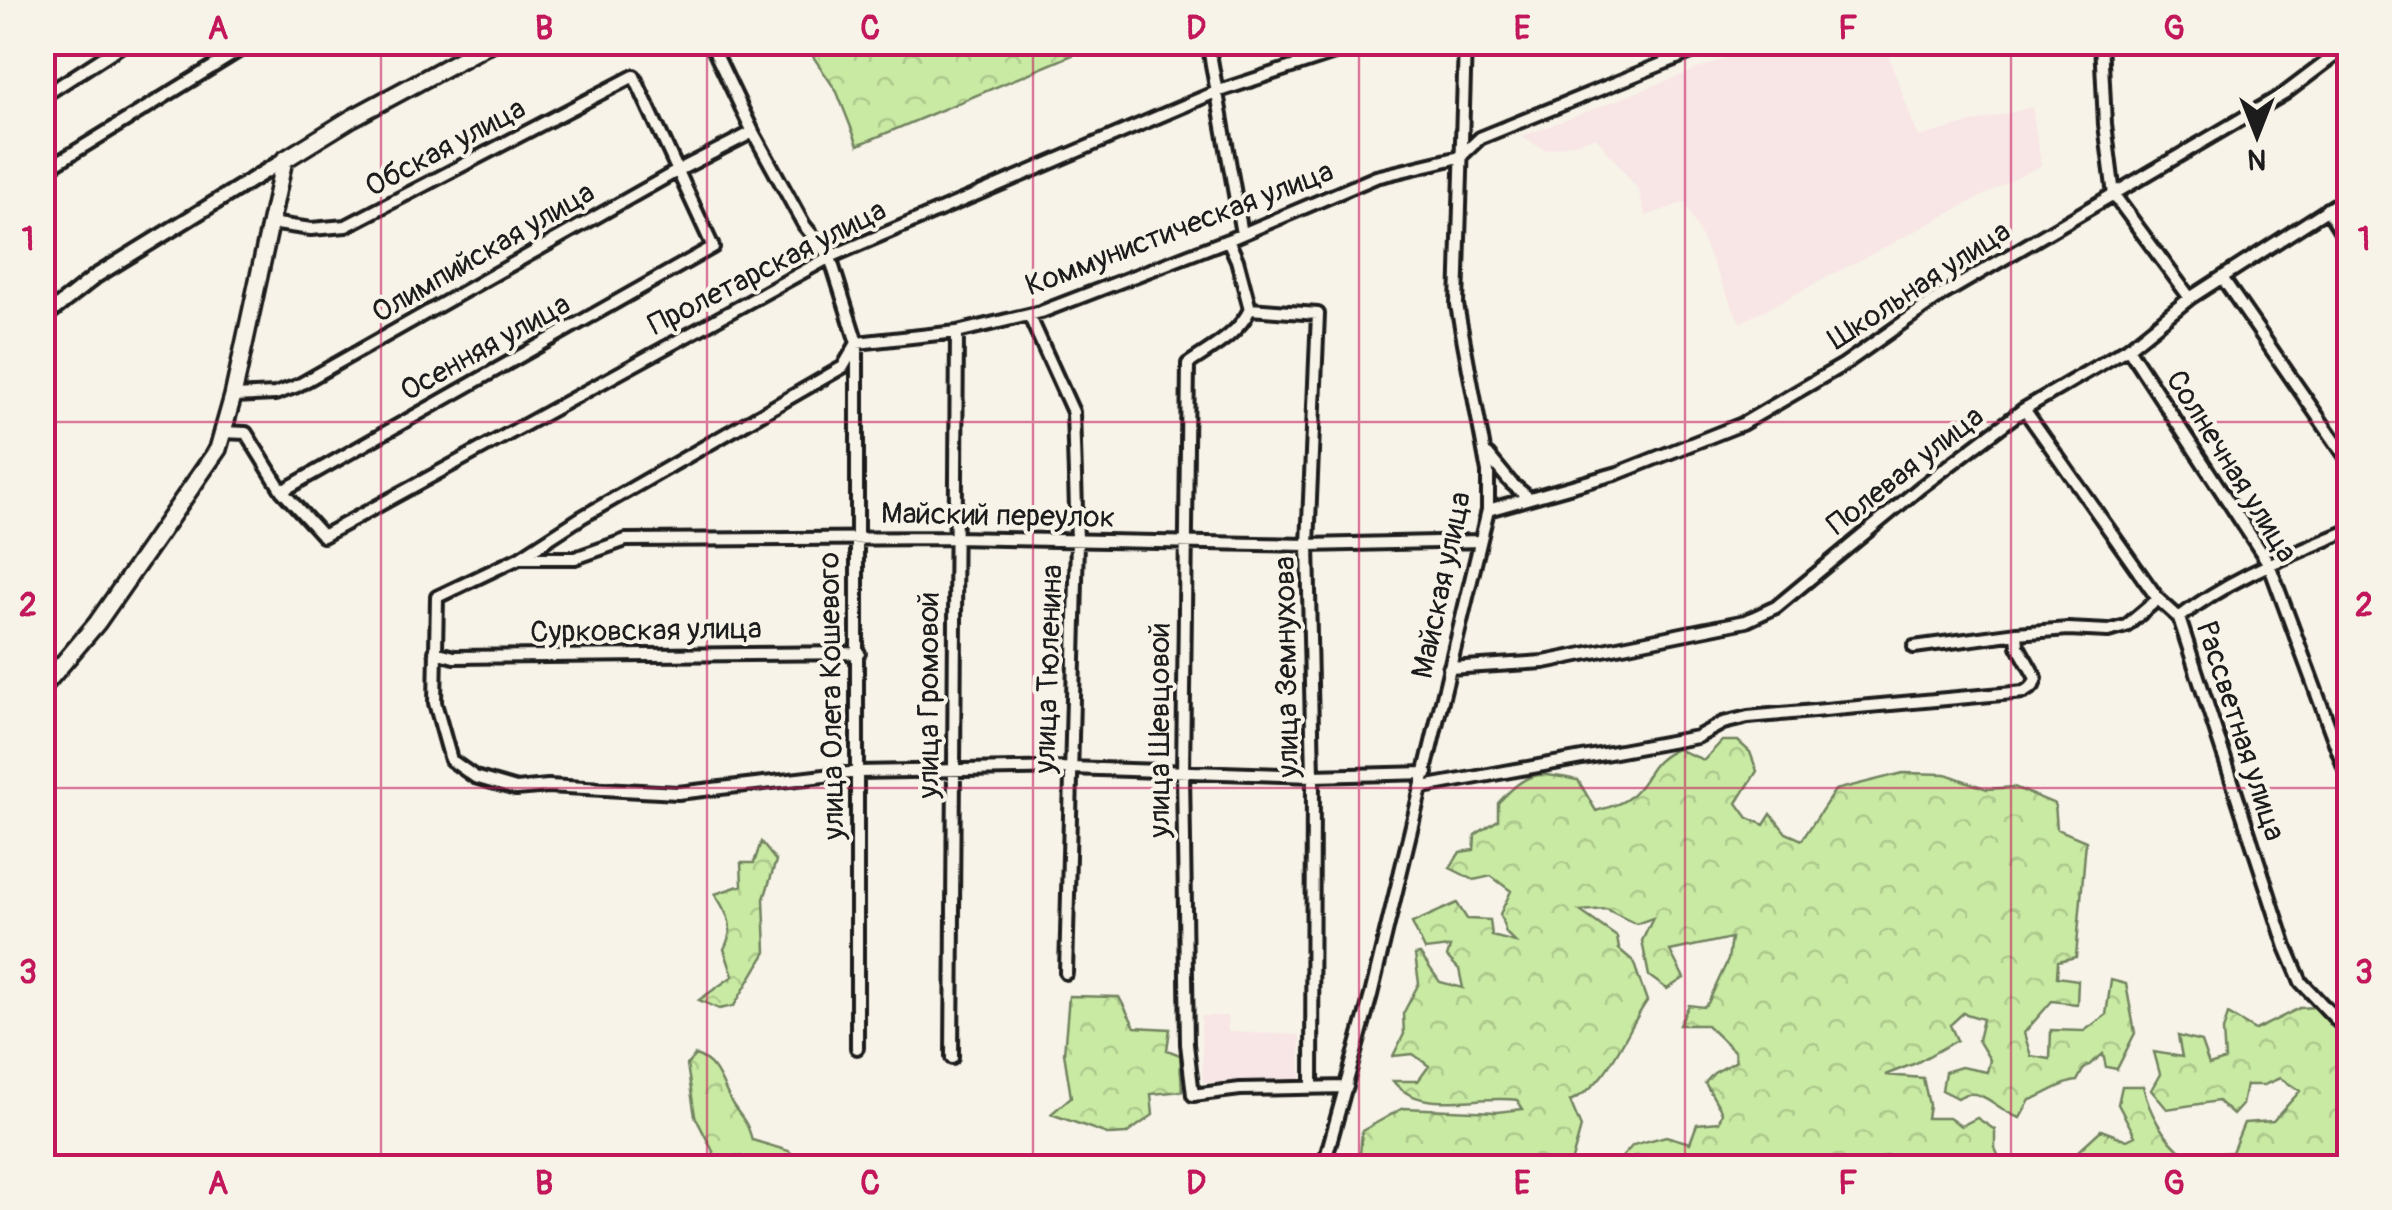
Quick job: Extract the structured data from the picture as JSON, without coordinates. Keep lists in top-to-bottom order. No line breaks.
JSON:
{"streets":{"street":["Обская улица","Коммунистическая улица","Олимпийская улица","Пролетарская улица","Школьная улица","Осенняя улица","Солнечная улица","Полевая улица","Майский переулок","Майская улица","Сурковская улица","улица Земнухова","улица Тюленина","улица Громовой","улица Олега Кошевого","улица Шевцовой","Рассветная улица"]},"crossings":[["Обская улица","Олимпийская улица"],["Обская улица","Осенняя улица"],["Коммунистическая улица","Майская улица"],["Коммунистическая улица","улица Тюленина"],["Коммунистическая улица","улица Громовой"],["Коммунистическая улица","улица Олега Кошевого"],["Олимпийская улица","Осенняя улица"],["Пролетарская улица","Осенняя улица"],["Пролетарская улица","улица Олега Кошевого"],["Школьная улица","Майская улица"],["Солнечная улица","Полевая улица"],["Полевая улица","Майская улица"],["Полевая улица","Рассветная улица"],["Майский переулок","Майская улица"],["Майский переулок","улица Земнухова"],["Майский переулок","улица Тюленина"],["Майский переулок","улица Громовой"],["Майский переулок","улица Олега Кошевого"],["Майский переулок","улица Шевцовой"],["Сурковская улица","улица Олега Кошевого"],["улица Земнухова","улица Шевцовой"]],"north":"bottom","grid":{"columns":["A","B","C","D","E","F","G"],"rows":["1","2","3"]}}
